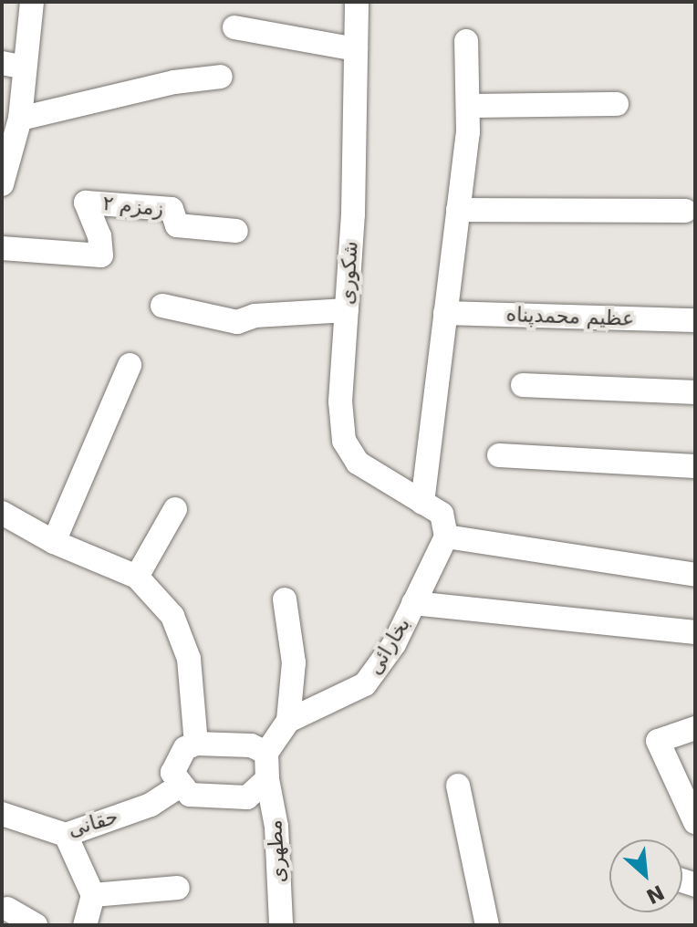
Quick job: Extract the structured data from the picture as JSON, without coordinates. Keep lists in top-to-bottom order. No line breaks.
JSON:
{"streets":{"street":["زمزم ۲","شکوری","عظیم محمدپناه","بخارائی","حقانی","مطهری"]},"north":"bottom right"}
